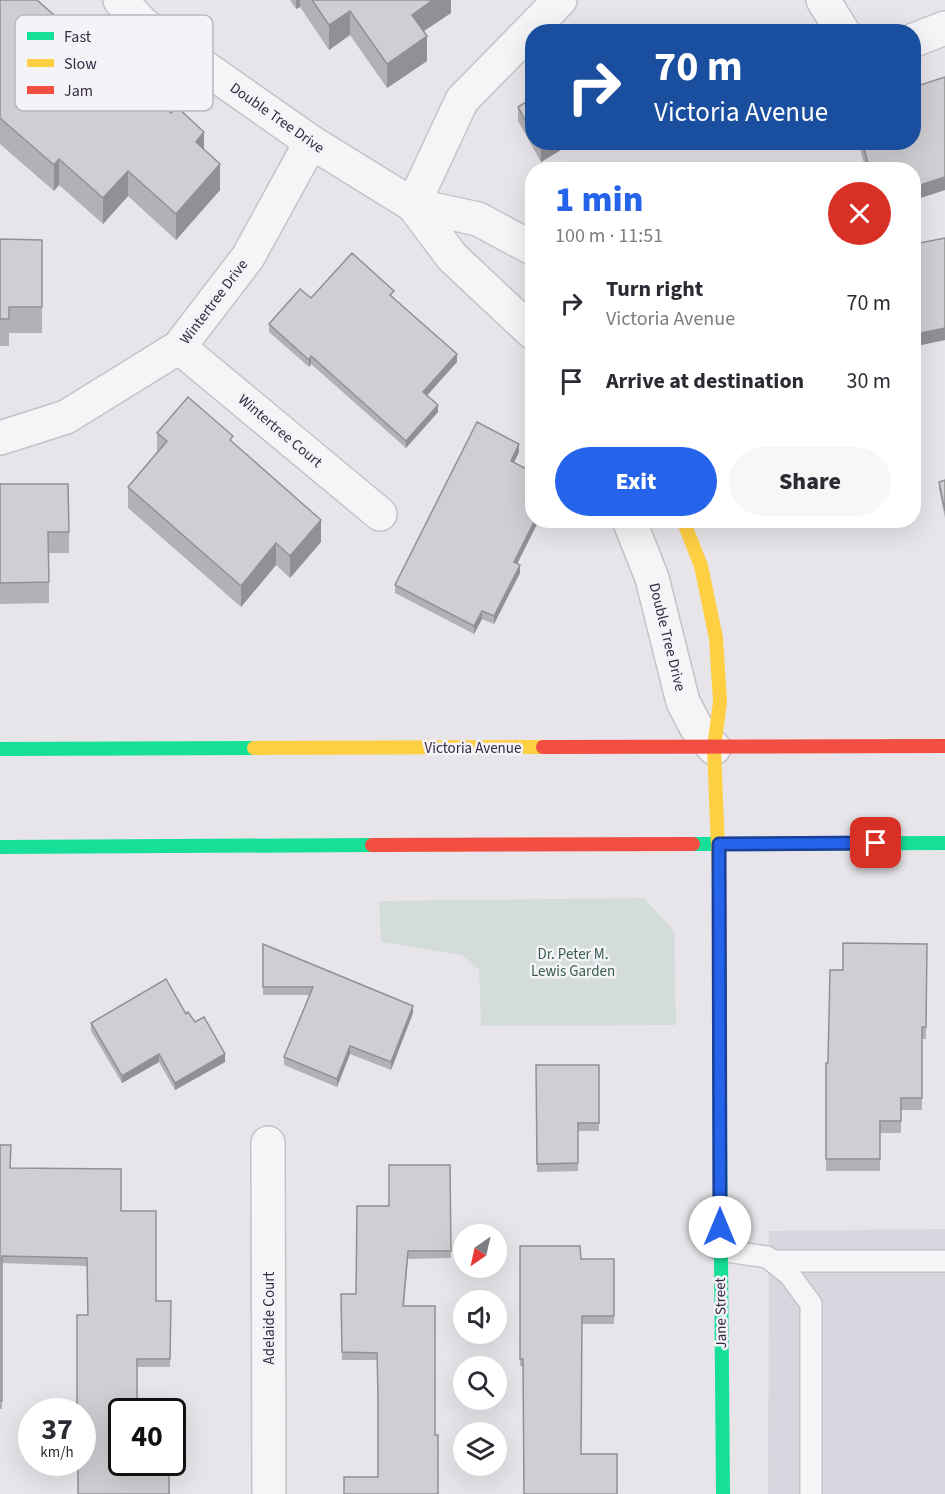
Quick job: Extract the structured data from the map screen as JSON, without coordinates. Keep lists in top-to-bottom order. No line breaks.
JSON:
{"streets":{"main road":["Victoria Avenue","Jane Street"],"street":["Double Tree Drive","Wintertree Drive","Wintertree Court","Adelaide Court"]},"crossings":[["Double Tree Drive","Wintertree Drive"],["Double Tree Drive","Victoria Avenue"],["Wintertree Drive","Wintertree Court"]],"parks":["Dr. Peter M. Lewis Garden"],"legend":["Fast","Slow","Jam"],"north":"bottom left","page":{"turn":["70 m","Victoria Avenue"],"heading":["1 min","100 m · 11:51"],"list":[{"name":"Turn right","note":"Victoria Avenue","value":"70 m"},{"name":"Arrive at destination","value":"30 m"}],"buttons":["Exit","Share"],"speed":"37 km/h","limit":"40"}}
